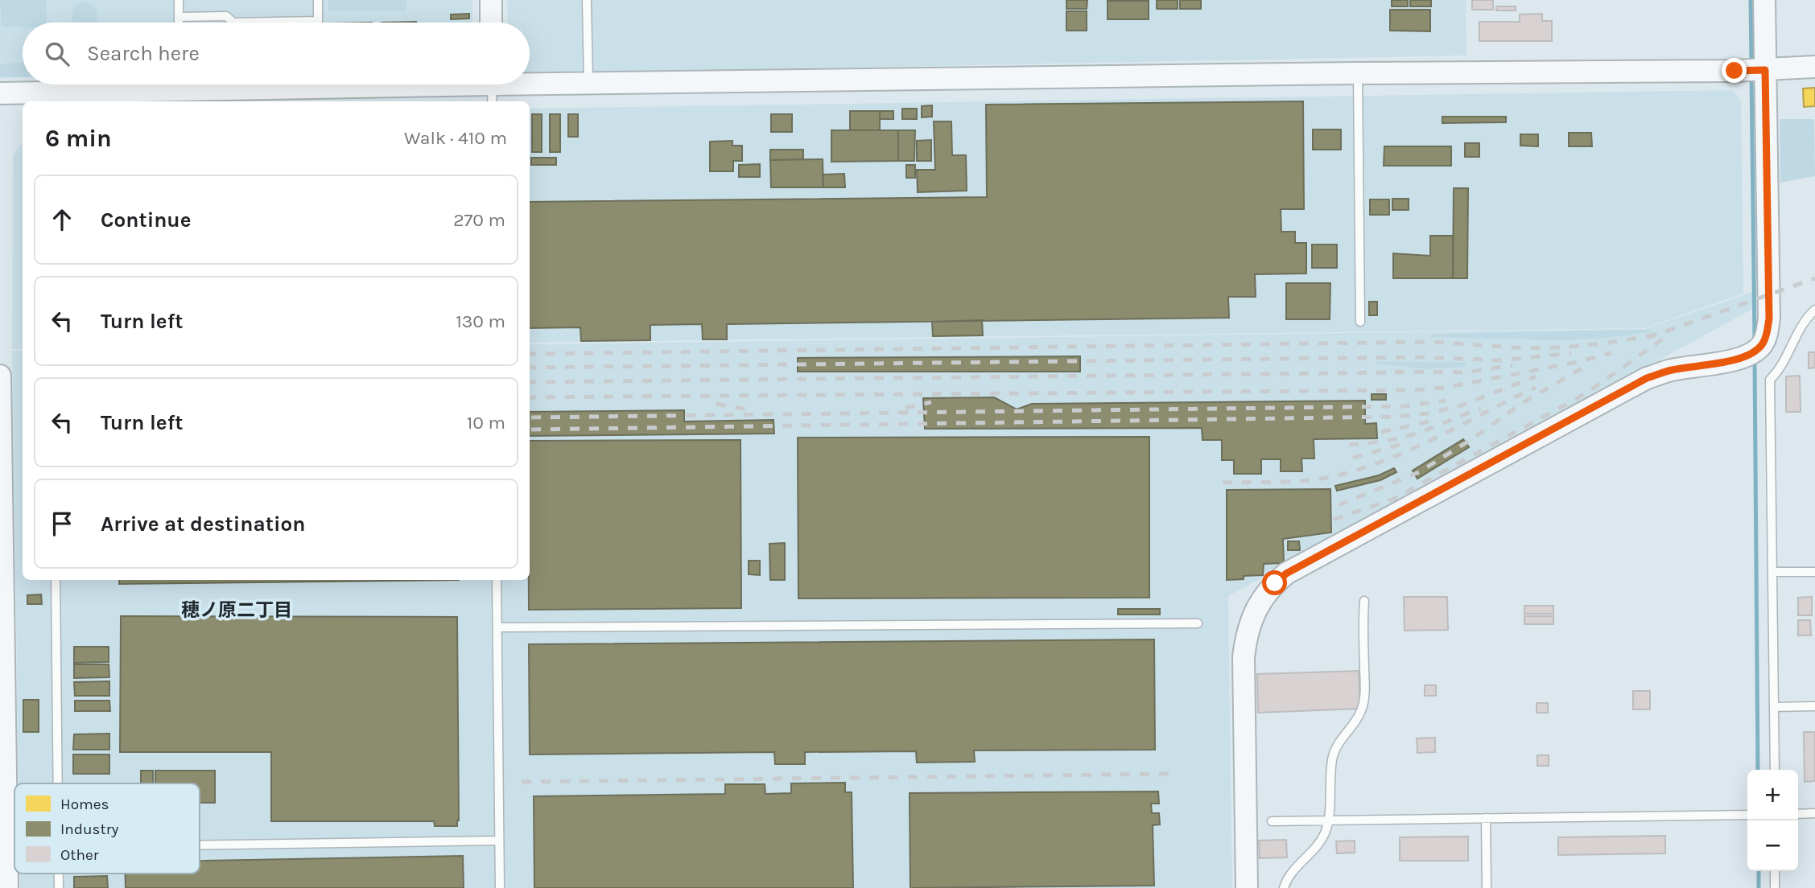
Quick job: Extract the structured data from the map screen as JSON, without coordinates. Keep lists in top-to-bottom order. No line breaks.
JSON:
{"districts":["穂ノ原二丁目"],"legend":["Homes","Industry","Other"],"page":{"search":"Search here","heading":["6 min","Walk · 410 m"],"list":[["Continue","270 m"],["Turn left","130 m"],["Turn left","10 m"],"Arrive at destination"],"map_buttons":["+","−"]}}
